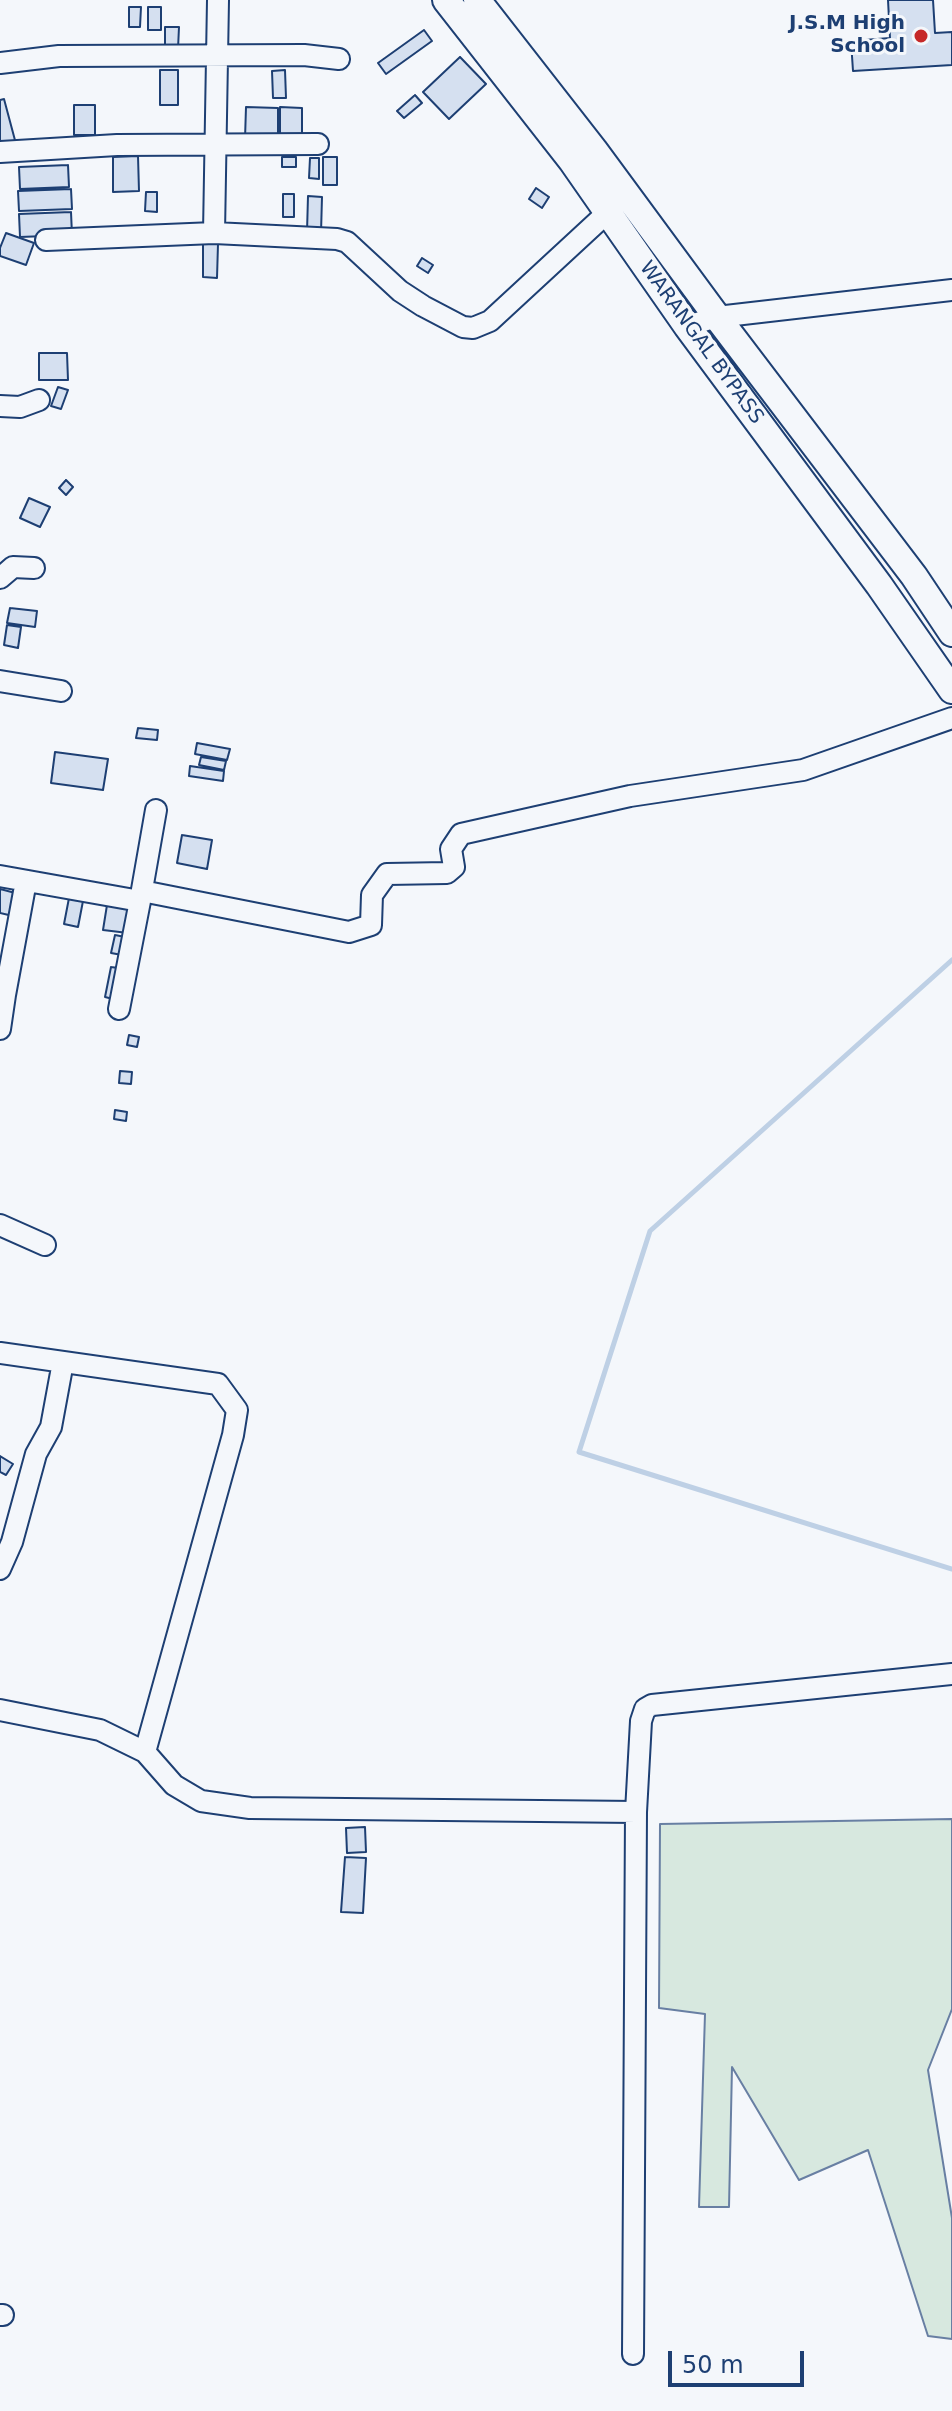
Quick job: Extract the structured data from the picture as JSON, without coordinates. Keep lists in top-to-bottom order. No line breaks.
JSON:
{"streets":{"main road":["WARANGAL BYPASS"]},"places":["J.S.M High School"],"scale_bar":"50 m"}
